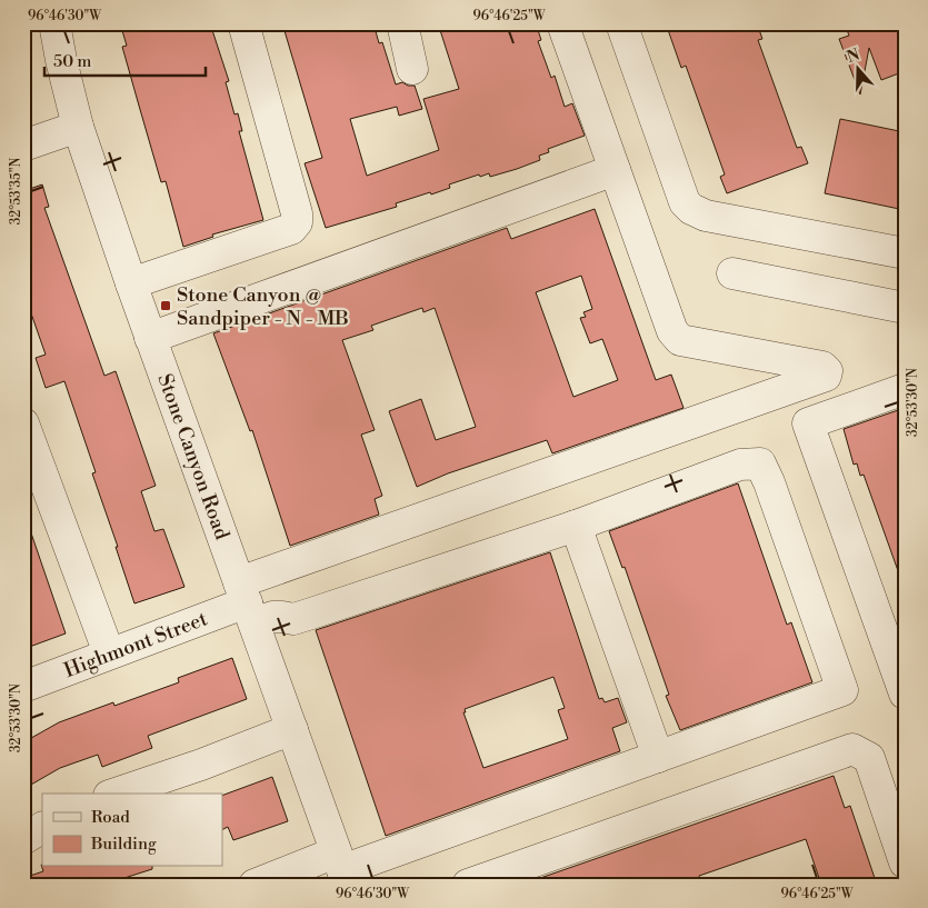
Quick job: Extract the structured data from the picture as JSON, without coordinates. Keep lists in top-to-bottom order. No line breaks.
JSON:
{"streets":{"street":["Stone Canyon Road","Highmont Street"]},"crossings":[["Stone Canyon Road","Highmont Street"]],"places":{"transit":["Stone Canyon @ Sandpiper - N - MB"]},"legend":["Road","Building"],"scale_bar":"50 m","north":"top","coordinates":["96°46'30\"W","96°46'25\"W","32°53'35\"N","32°53'30\"N"]}
